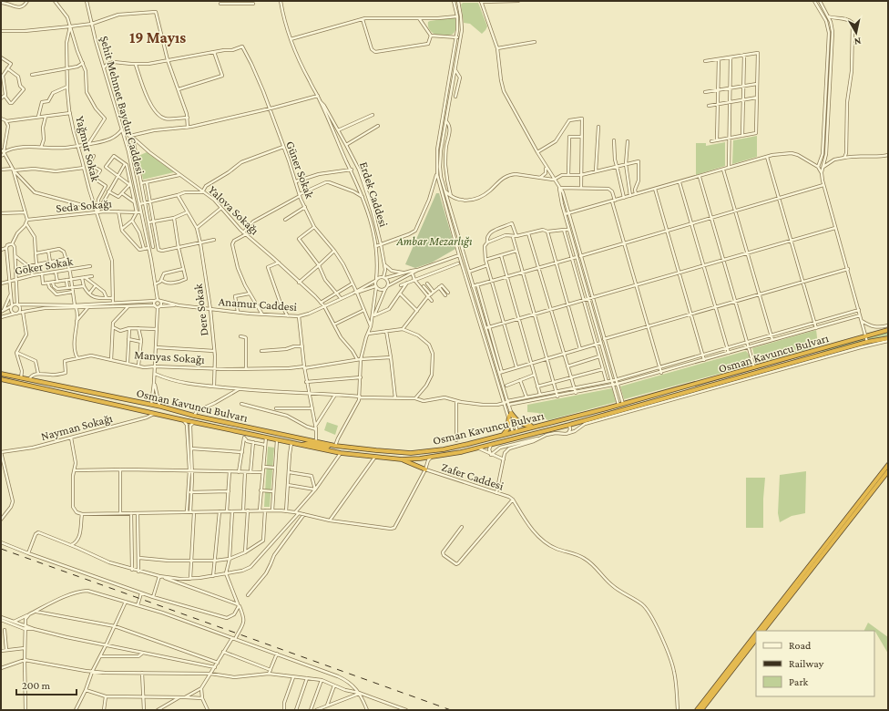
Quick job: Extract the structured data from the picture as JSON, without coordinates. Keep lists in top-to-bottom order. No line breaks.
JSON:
{"streets":{"highway":["Osman Kavuncu Bulvarı"],"street":["Şehit Mehmet Baydur Caddesi","Yağmur Sokak","Güner Sokak","Erdek Caddesi","Seda Sokağı","Yalova Sokağı","Göker Sokak","Anamur Caddesi","Dere Sokak","Manyas Sokağı","Nayman Sokağı","Zafer Caddesi"]},"crossings":[["Şehit Mehmet Baydur Caddesi","Seda Sokağı"],["Şehit Mehmet Baydur Caddesi","Yalova Sokağı"],["Yağmur Sokak","Seda Sokağı"],["Güner Sokak","Anamur Caddesi"],["Yalova Sokağı","Anamur Caddesi"],["Yalova Sokağı","Manyas Sokağı"],["Anamur Caddesi","Dere Sokak"],["Dere Sokak","Manyas Sokağı"],["Osman Kavuncu Bulvarı","Nayman Sokağı"]],"districts":["19 Mayıs"],"parks":["Ambar Mezarlığı"],"legend":["Road","Railway","Park"],"scale_bar":"200 m","north":"bottom"}
